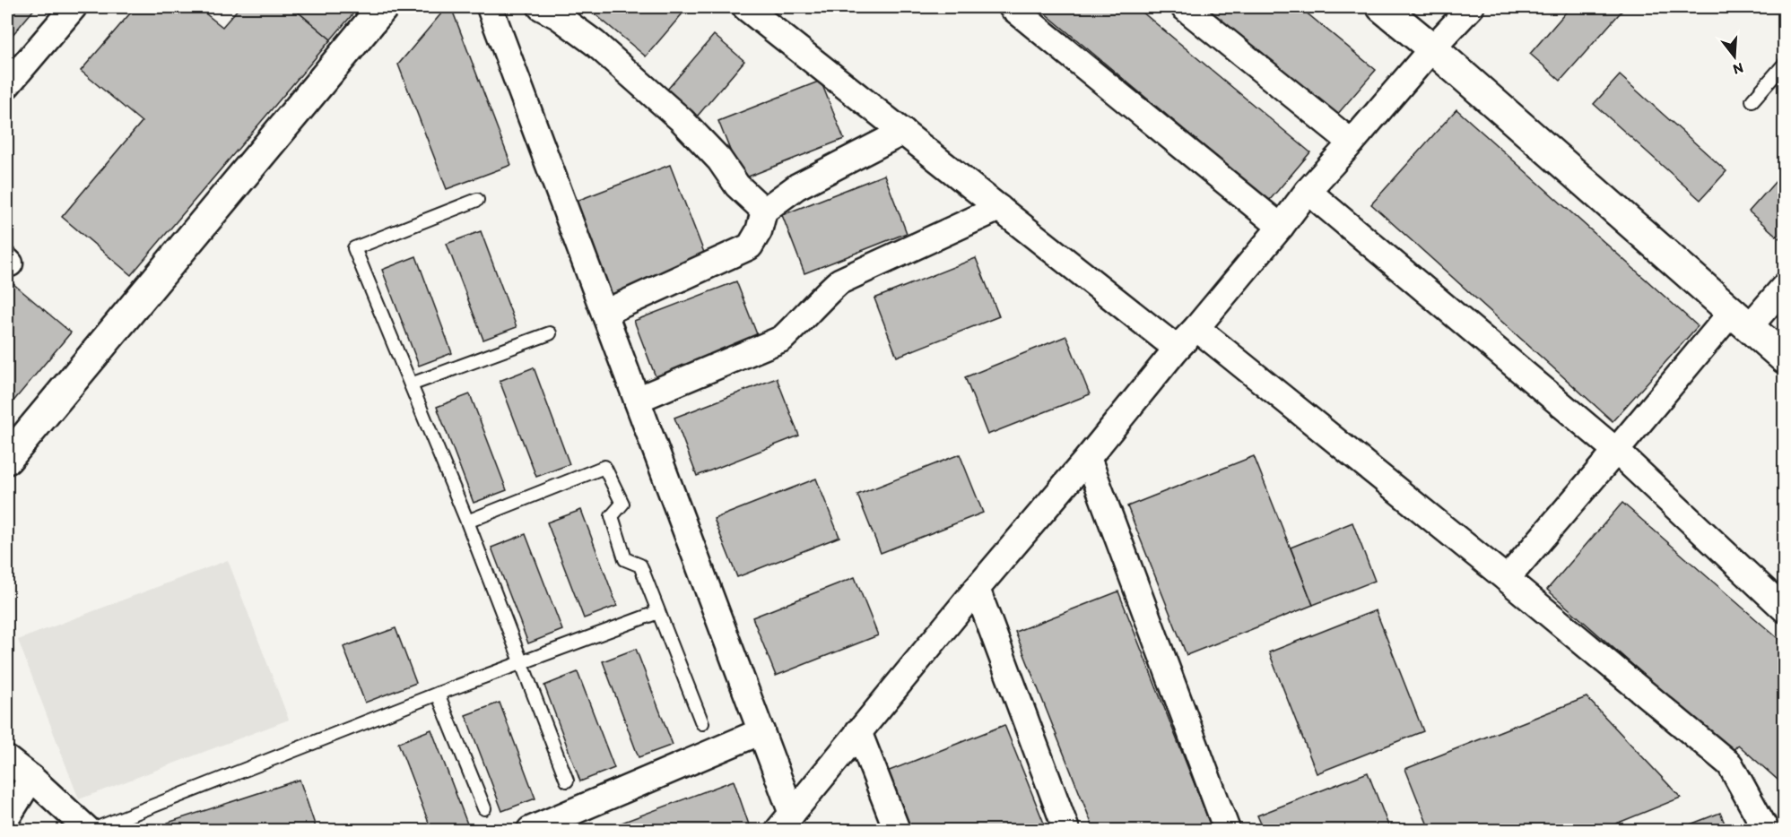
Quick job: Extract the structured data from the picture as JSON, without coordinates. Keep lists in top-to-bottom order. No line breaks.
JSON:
{"north":"bottom"}
